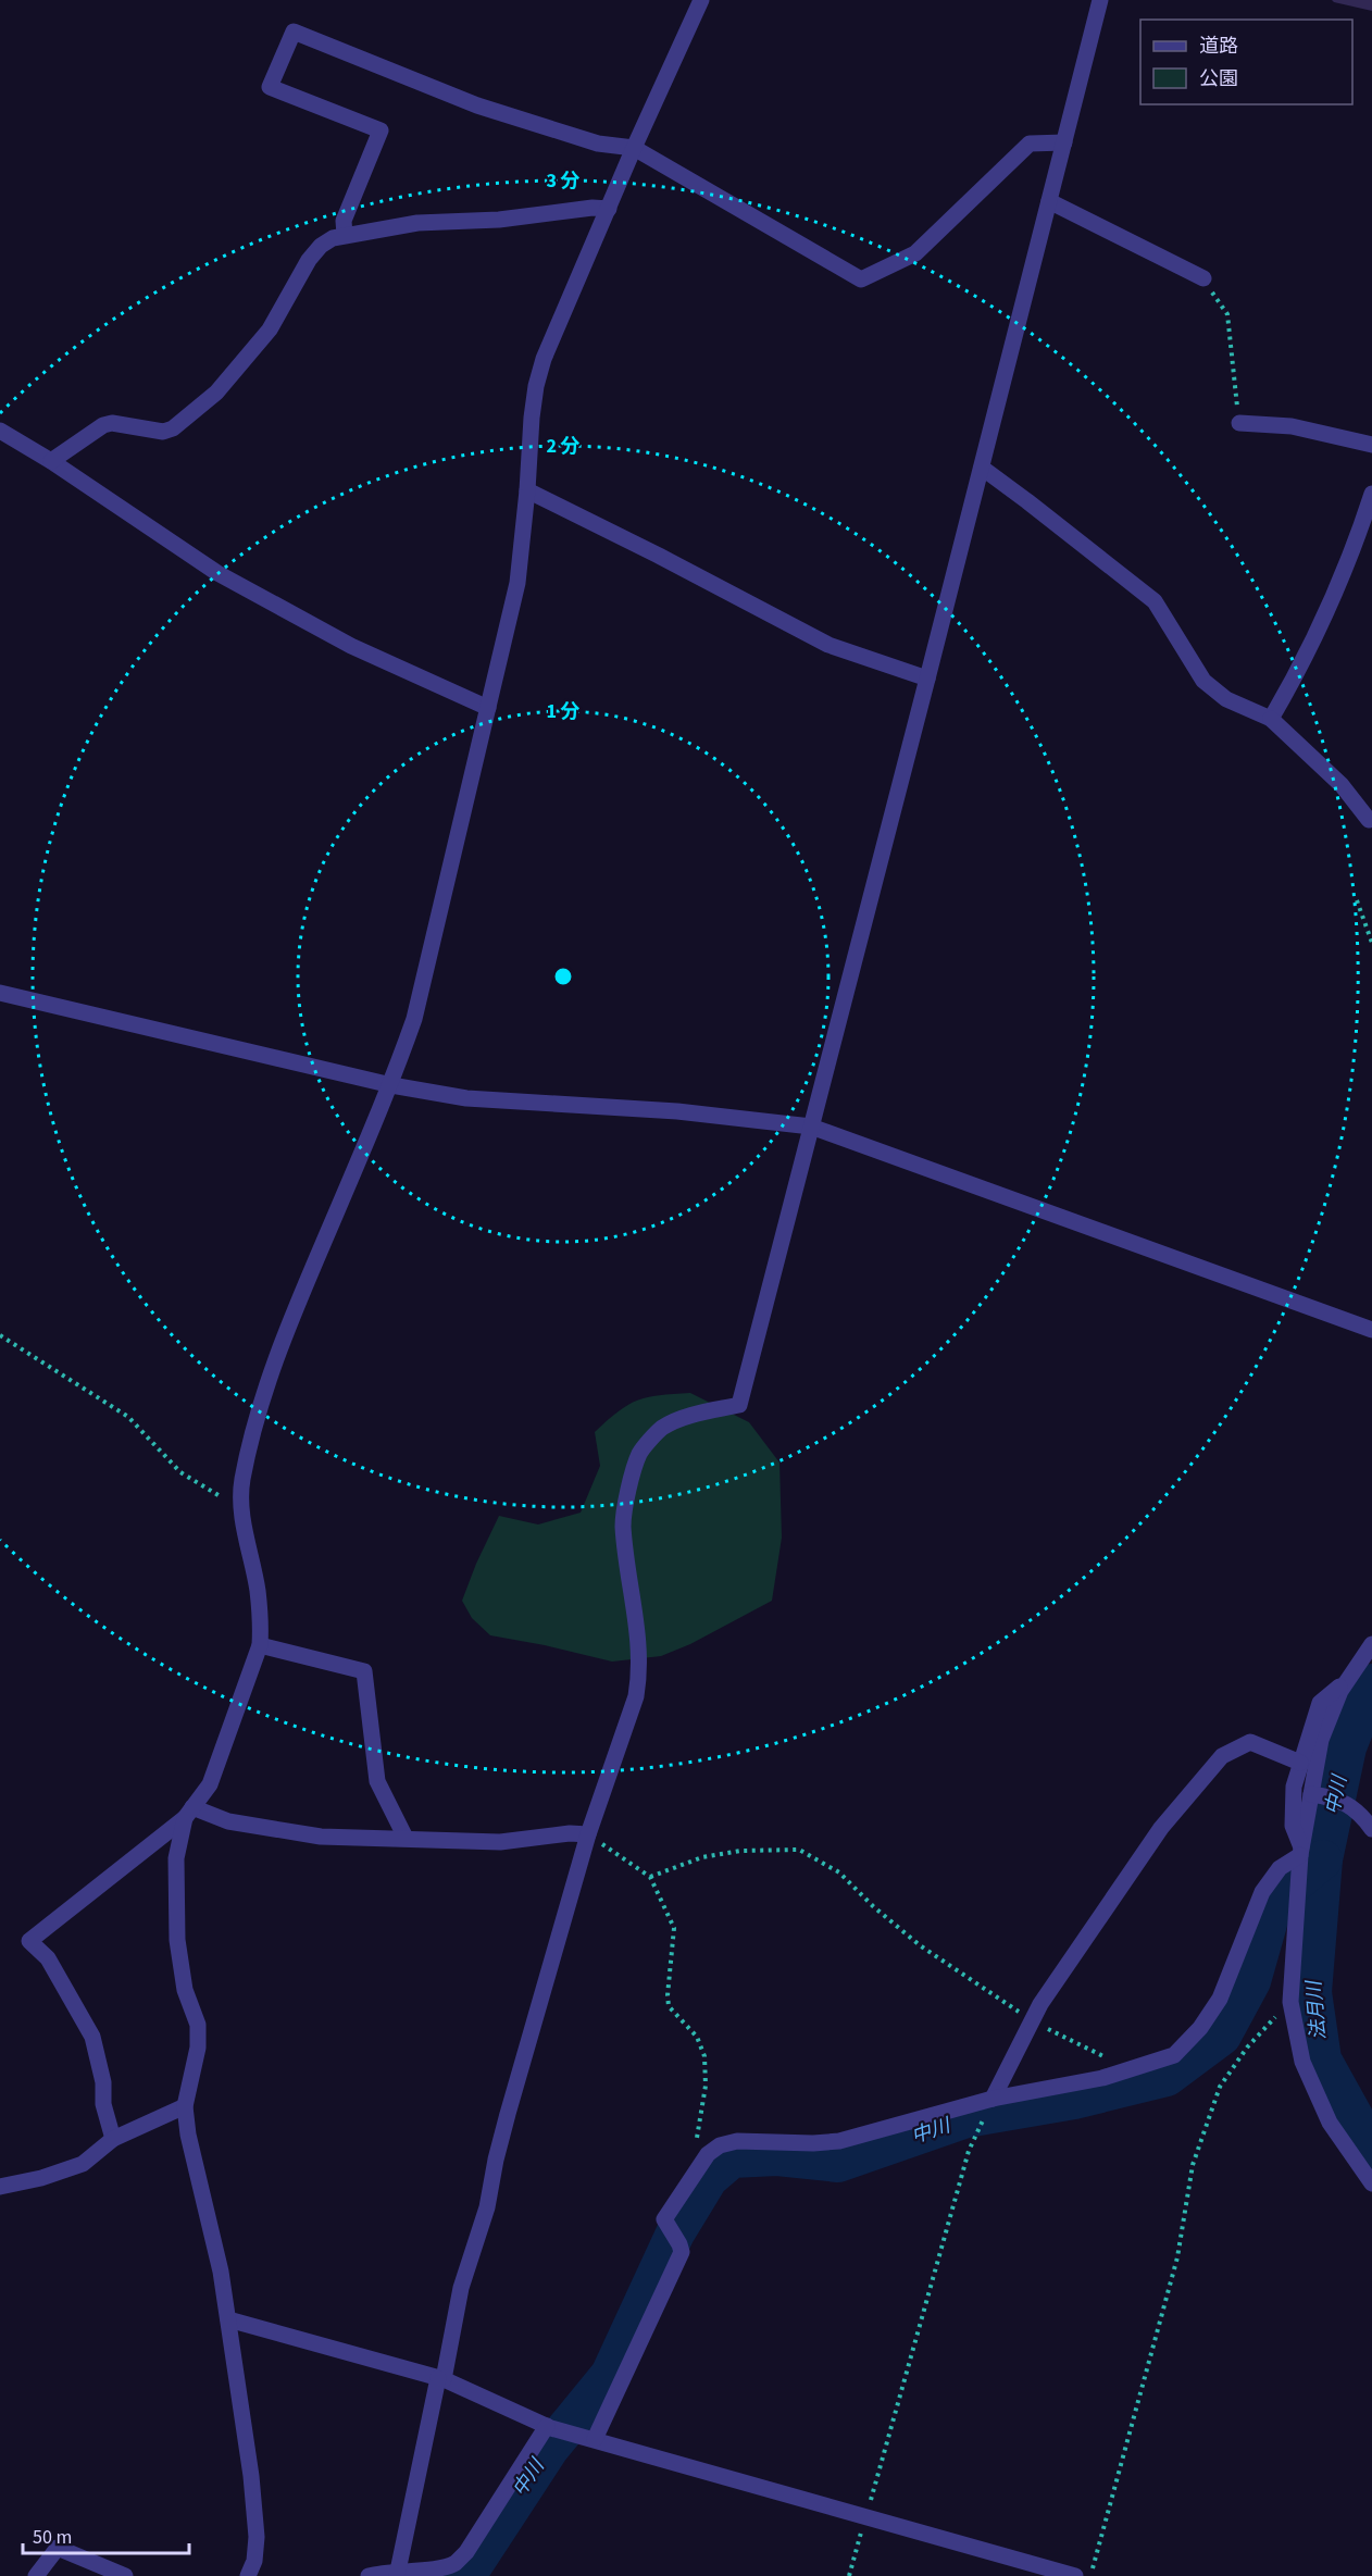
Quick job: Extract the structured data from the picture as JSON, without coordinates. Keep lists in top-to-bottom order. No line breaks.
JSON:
{"water":["中川","法月川"],"legend":["道路","公園"],"scale_bar":"50 m","rings":["3 分","2 分","1 分"]}
